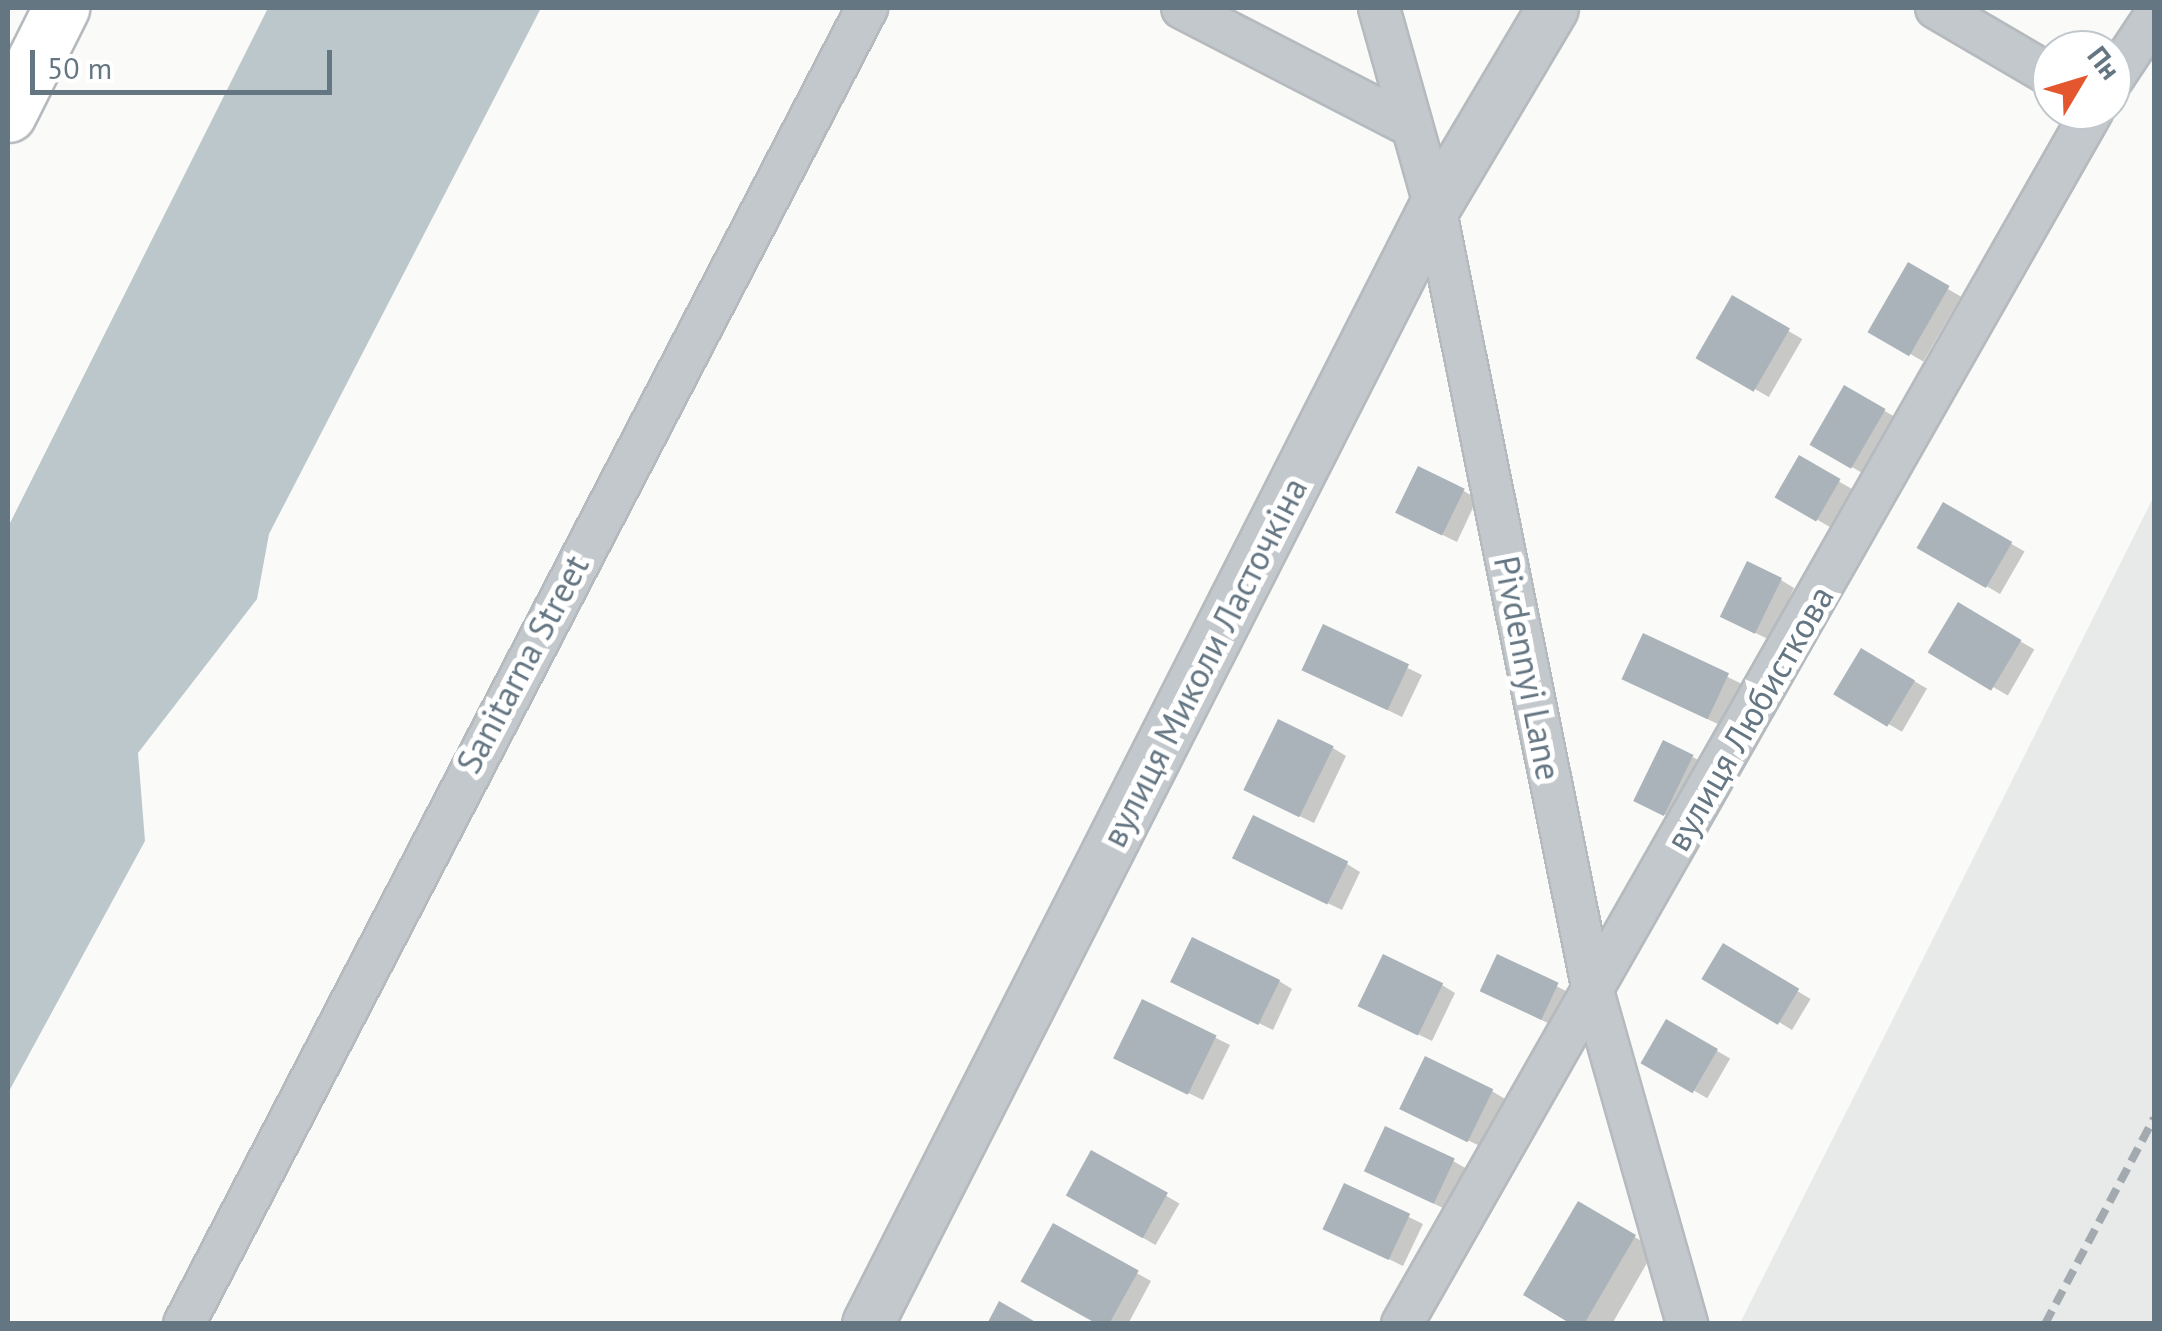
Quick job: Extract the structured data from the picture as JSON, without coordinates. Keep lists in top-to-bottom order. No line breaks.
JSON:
{"streets":{"street":["вулиця Миколи Ласточкіна","Sanitarna Street","Pivdennyi Lane","вулиця Любисткова"]},"crossings":[["вулиця Миколи Ласточкіна","Pivdennyi Lane"],["Pivdennyi Lane","вулиця Любисткова"]],"scale_bar":"50 m","north":"top right"}
